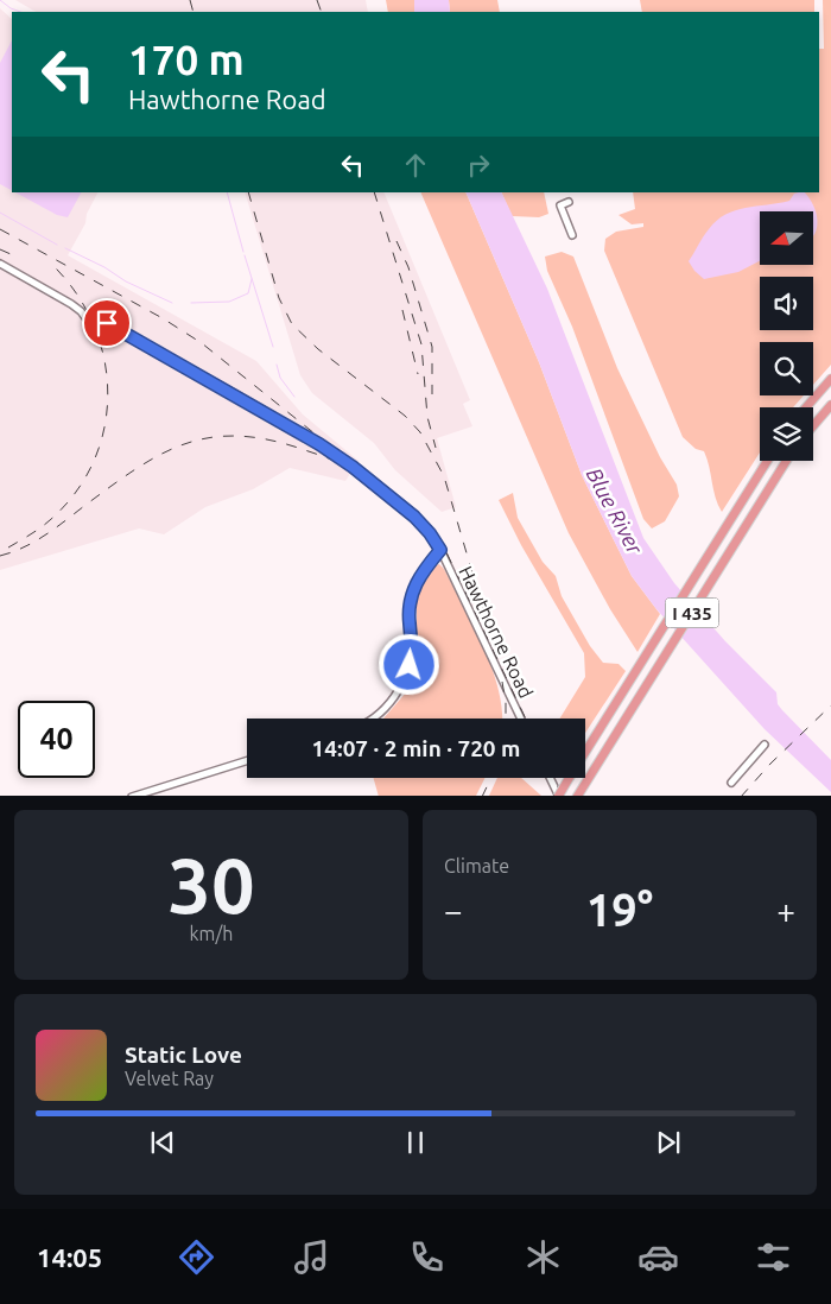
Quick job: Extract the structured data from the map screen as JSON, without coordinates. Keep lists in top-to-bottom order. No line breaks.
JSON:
{"streets":{"highway":["I 435"],"street":["Hawthorne Road"]},"water":["Blue River"],"north":"left","page":{"turn":["170 m","Hawthorne Road"],"limit":"40","trip":"14:07 · 2 min · 720 m","tile":[["30","km/h"],"Climate"],"heat":["−","19°","+"],"song":["Static Love","Velvet Ray"],"tabs":"14:05"}}
